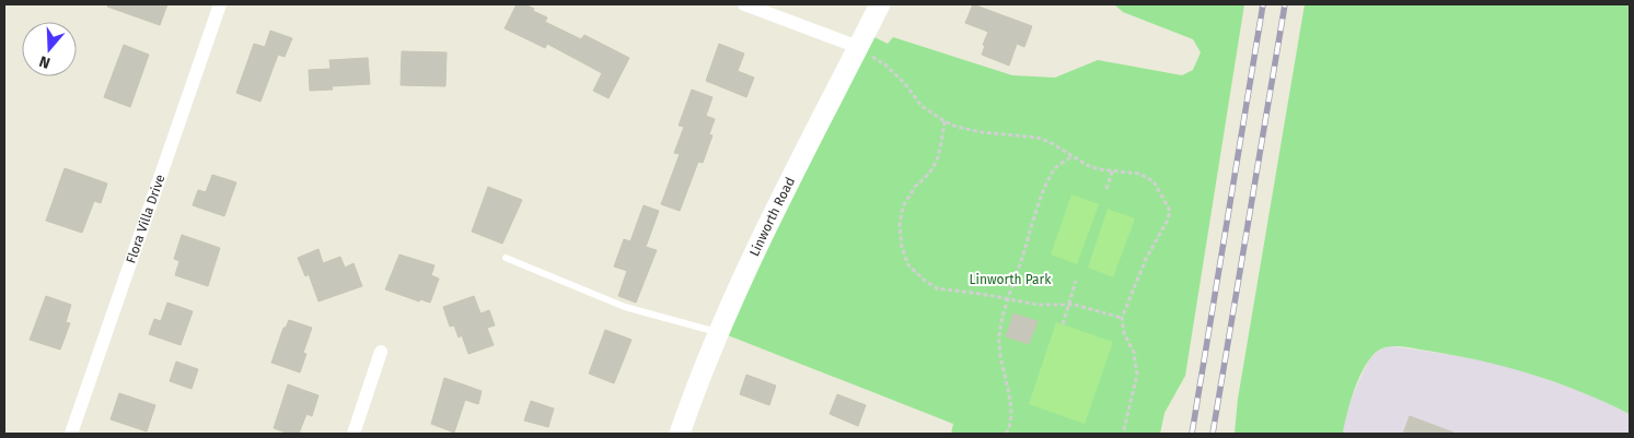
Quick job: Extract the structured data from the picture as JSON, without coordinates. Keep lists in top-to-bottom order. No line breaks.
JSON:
{"streets":{"main road":["Linworth Road"],"street":["Flora Villa Drive"]},"parks":["Linworth Park"],"north":"bottom"}
